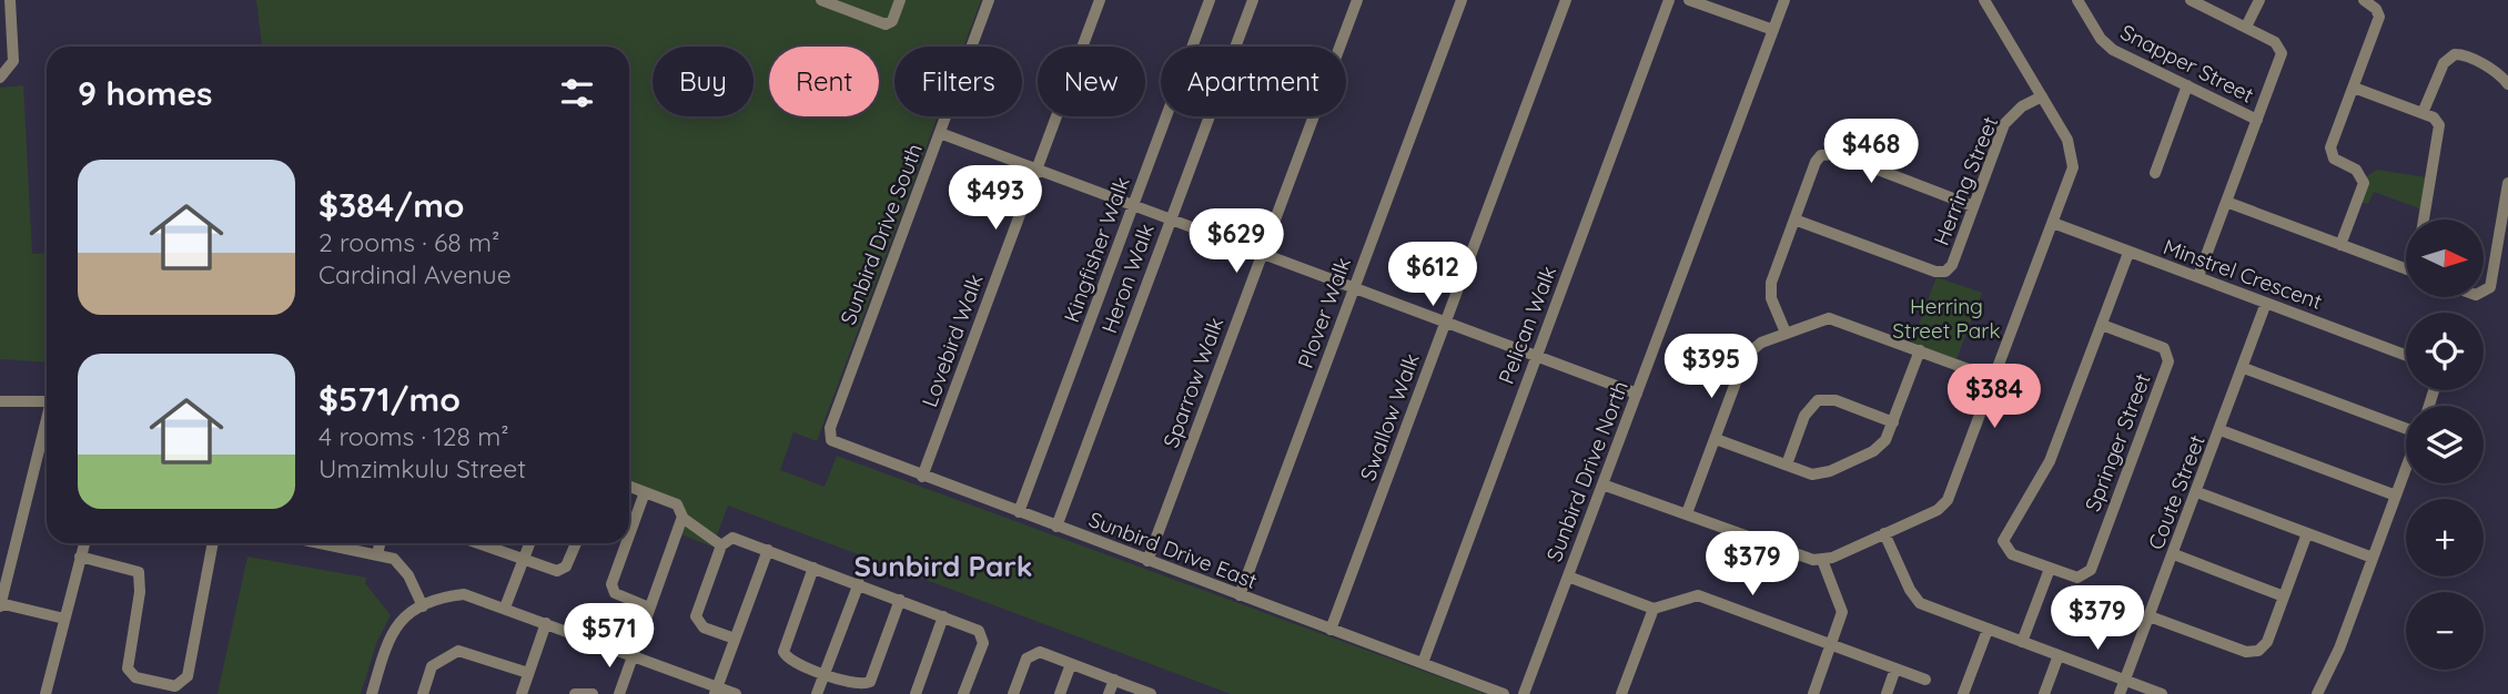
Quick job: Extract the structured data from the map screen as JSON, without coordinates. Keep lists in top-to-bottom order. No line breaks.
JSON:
{"streets":{"street":["Snapper Street","Herring Street","Sunbird Drive South","Kingfisher Walk","Minstrel Crescent","Heron Walk","Plover Walk","Pelican Walk","Lovebird Walk","Sparrow Walk","Swallow Walk","Springer Street","Sunbird Drive North","Coute Street","Sunbird Drive East"]},"crossings":[["Sunbird Drive South","Sunbird Drive East"],["Kingfisher Walk","Sunbird Drive East"],["Minstrel Crescent","Coute Street"],["Heron Walk","Sunbird Drive East"],["Plover Walk","Sunbird Drive East"],["Pelican Walk","Sunbird Drive East"],["Lovebird Walk","Sunbird Drive East"],["Sparrow Walk","Sunbird Drive East"],["Swallow Walk","Sunbird Drive East"]],"districts":["Sunbird Park"],"parks":["Herring Street Park"],"north":"right","page":{"chip":["Buy","Rent","Filters","New","Apartment"],"heading":"9 homes","price":["$468","$493","$629","$612","$395","$384","$379","$379","$571"],"list":[{"name":"$384/mo","note":"2 rooms · 68 m² · Cardinal Avenue"},{"name":"$571/mo","note":"4 rooms · 128 m² · Umzimkulu Street"}],"map_buttons":["+","−"]}}
